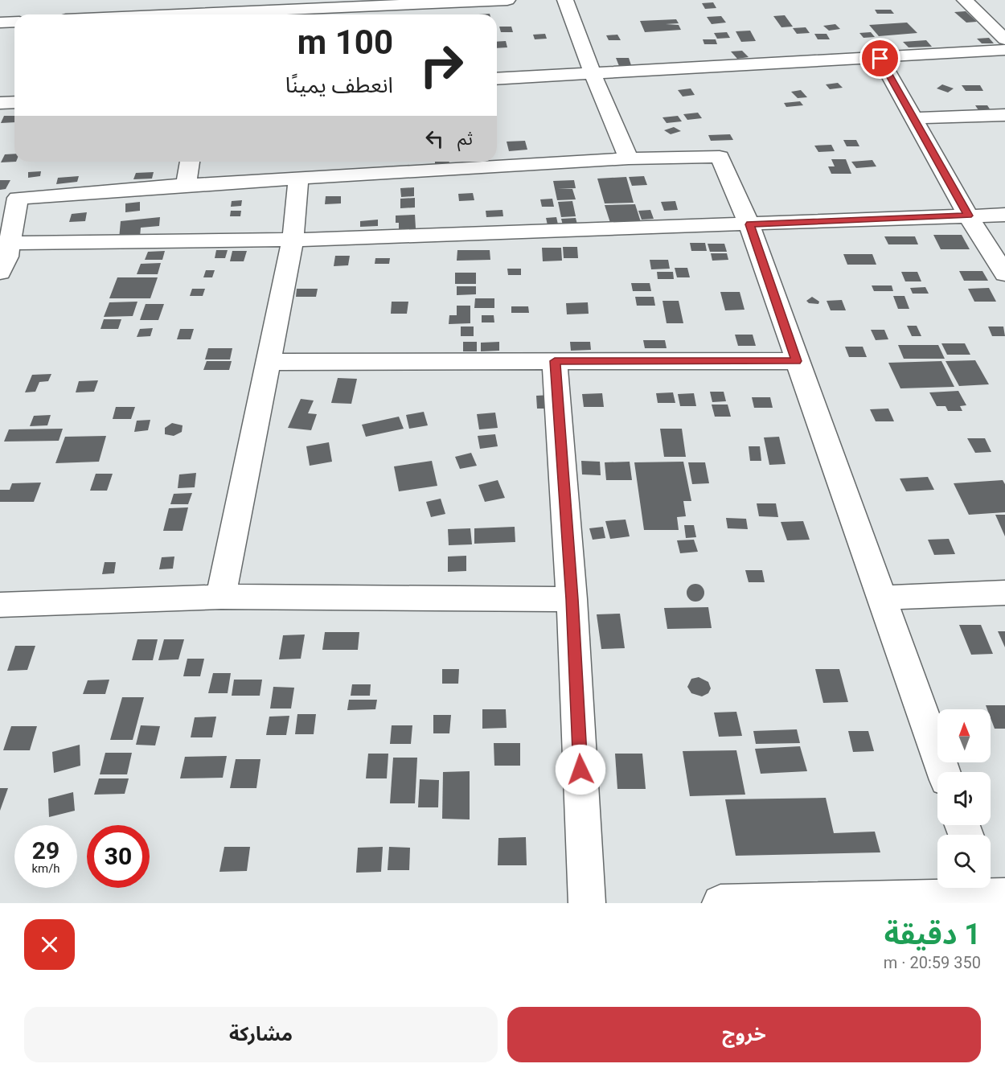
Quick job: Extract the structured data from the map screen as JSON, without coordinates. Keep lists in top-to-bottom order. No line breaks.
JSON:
{"north":"top","page":{"turn":["100 m","انعطف يمينًا"],"then":"ثم","speed":"29 km/h","limit":"30","heading":["1 دقيقة","350 m · 20:59"],"buttons":["خروج","مشاركة"]}}
